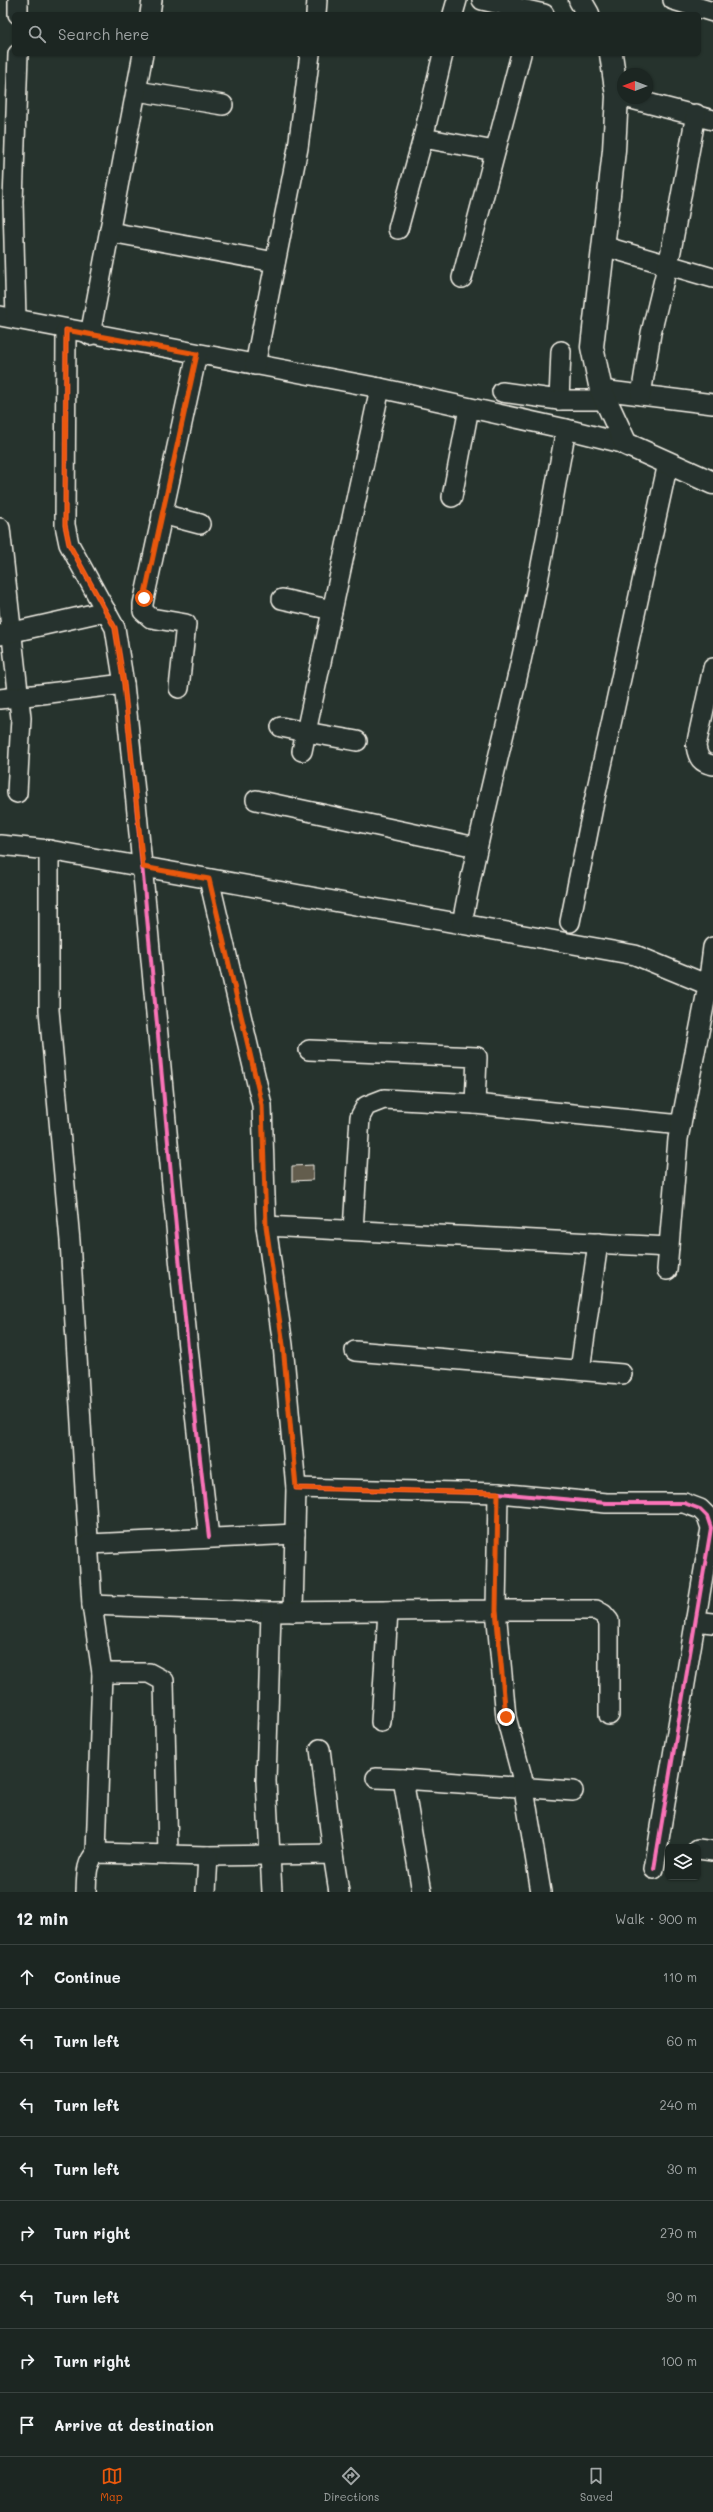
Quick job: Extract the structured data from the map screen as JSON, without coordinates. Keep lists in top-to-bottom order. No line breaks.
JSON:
{"north":"left","page":{"search":"Search here","heading":["12 min","Walk · 900 m"],"list":[["Continue","110 m"],["Turn left","60 m"],["Turn left","240 m"],["Turn left","30 m"],["Turn right","270 m"],["Turn left","90 m"],["Turn right","100 m"],"Arrive at destination"],"nav":["Map","Directions","Saved"]}}
